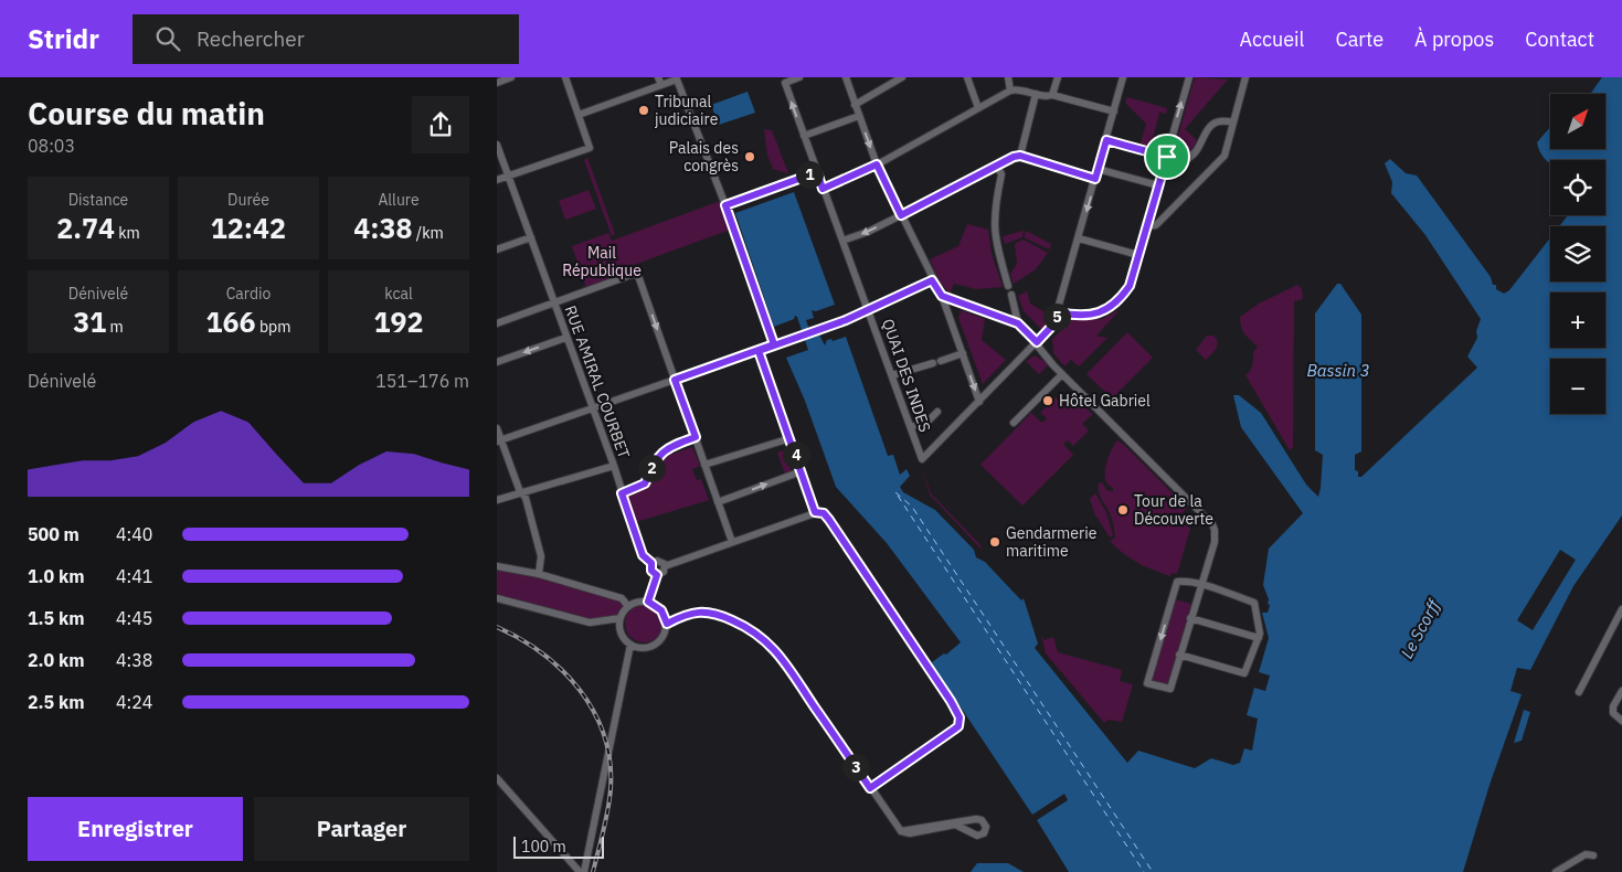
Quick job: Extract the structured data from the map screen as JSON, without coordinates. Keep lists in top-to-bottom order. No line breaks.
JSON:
{"streets":{"street":["QUAI DES INDES","RUE AMIRAL COURBET"]},"water":["Bassin 3","Le Scorff"],"parks":["Mail République"],"places":["Tribunal judiciaire","Palais des congrès","Hôtel Gabriel","Tour de la Découverte","Gendarmerie maritime"],"scale_bar":"100 m","north":"top right","page":{"header":"Stridr","search":"Rechercher","nav":["Accueil","Carte","À propos","Contact"],"heading":["Course du matin","08:03"],"map_buttons":["+","−"],"pins":["1","5","4","2","3"],"stats":[["Distance","2.74 km"],["Durée","12:42"],["Allure","4:38 /km"],["Dénivelé","31 m"],["Cardio","166 bpm"],["kcal","192"]],"chart":["Dénivelé","151–176 m"],"list":[{"name":"500 m","note":"4:40"},{"name":"1.0 km","note":"4:41"},{"name":"1.5 km","note":"4:45"},{"name":"2.0 km","note":"4:38"},{"name":"2.5 km","note":"4:24"}],"buttons":["Enregistrer","Partager"],"scale":"100 m"}}
